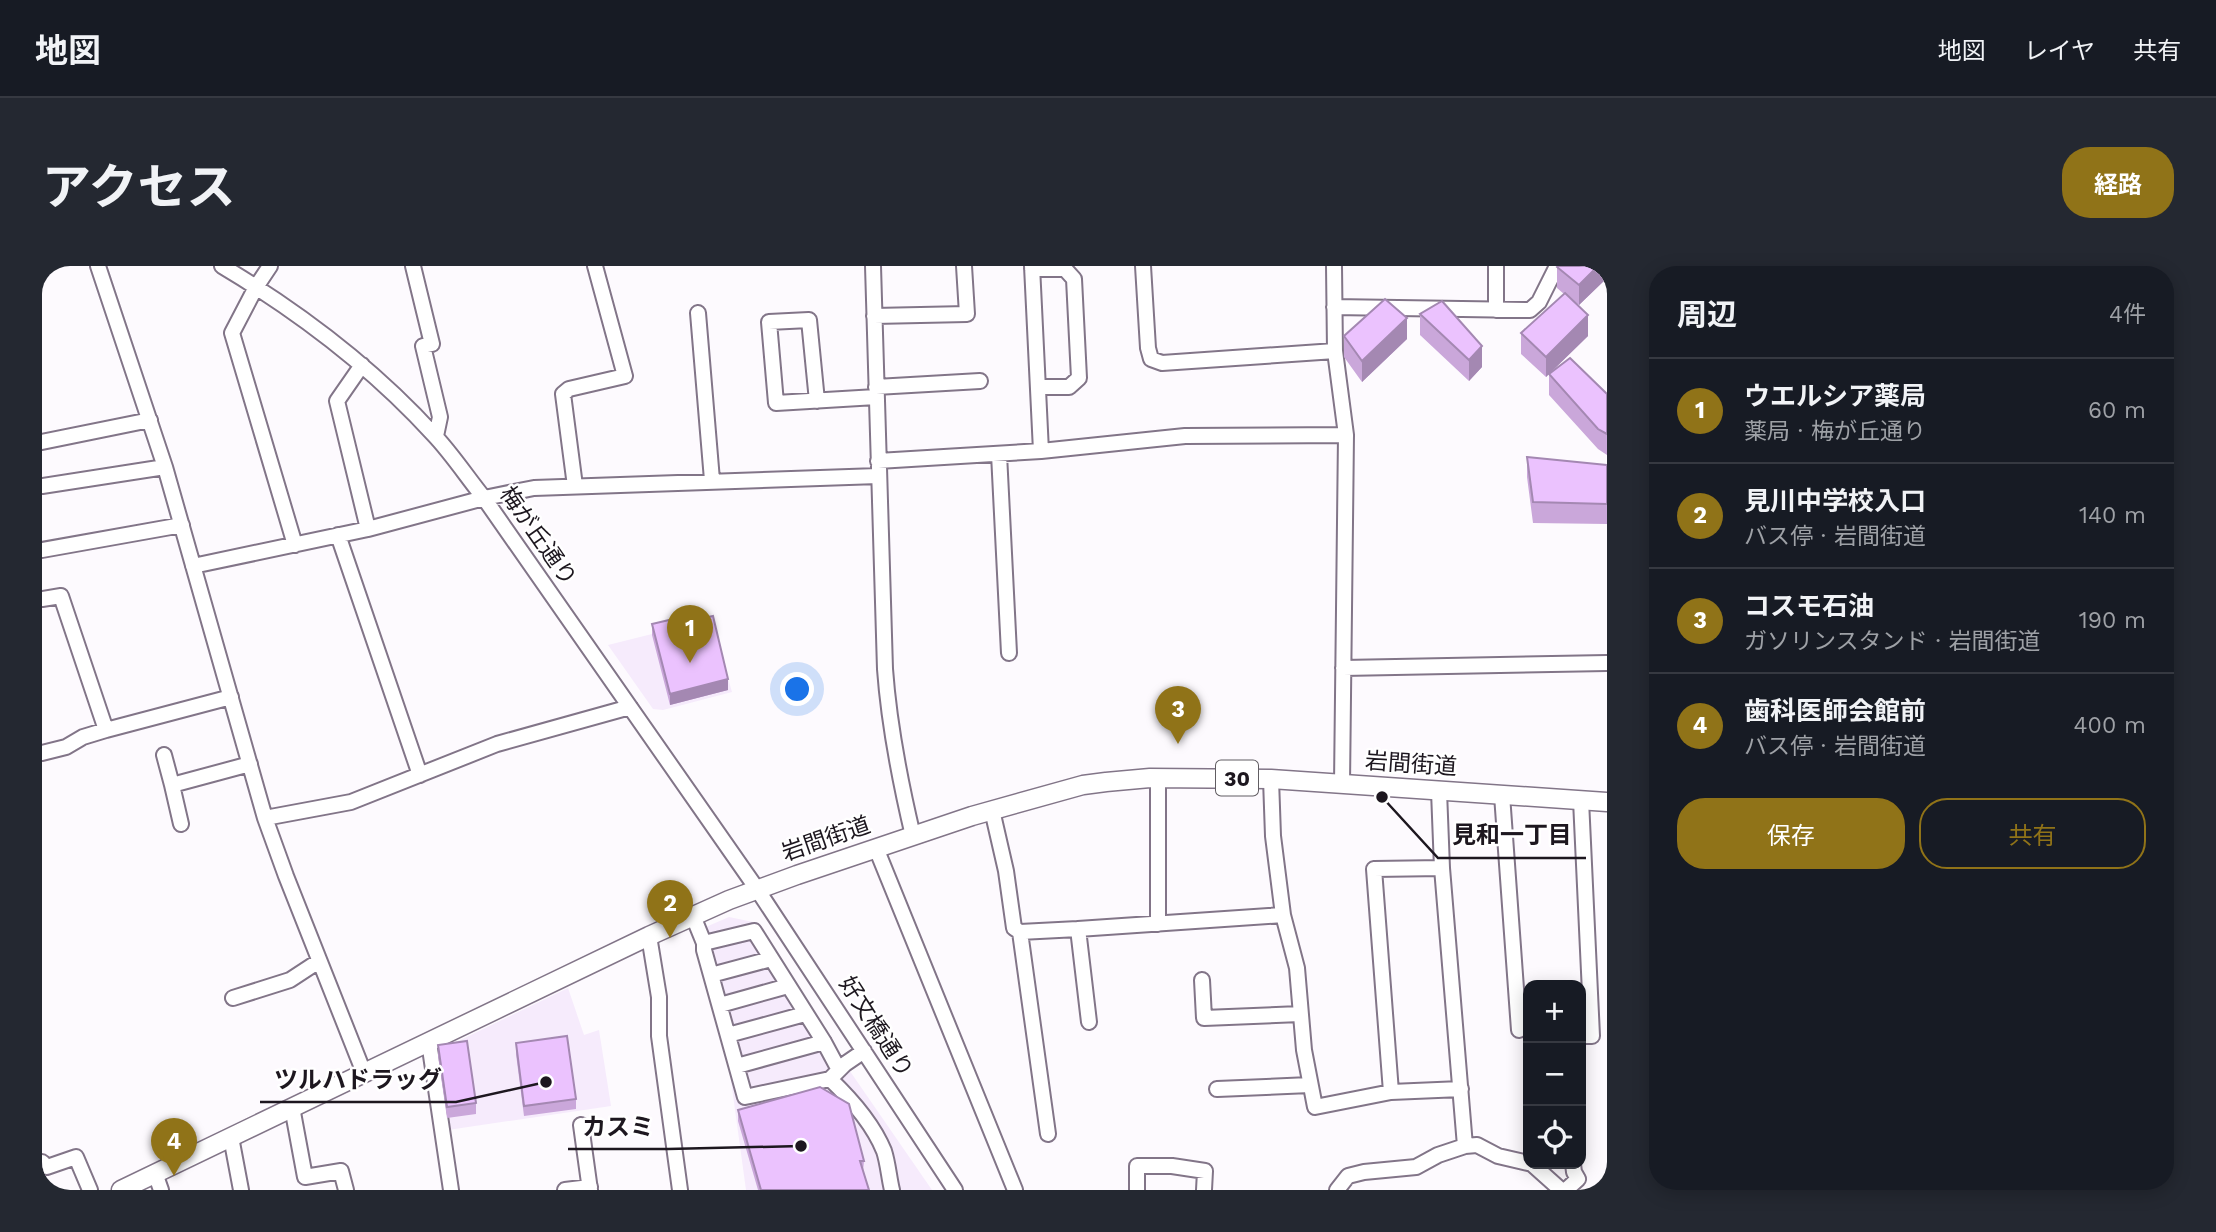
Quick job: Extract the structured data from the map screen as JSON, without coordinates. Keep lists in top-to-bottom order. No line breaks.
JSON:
{"streets":{"main road":["岩間街道","30"],"street":["梅が丘通り","好文橋通り"]},"crossings":[["梅が丘通り","岩間街道"],["梅が丘通り","好文橋通り"],["岩間街道","好文橋通り"]],"places":["見和一丁目","ツルハドラッグ","カスミ"],"page":{"header":"地図","nav":["地図","レイヤ","共有"],"title":"アクセス","buttons":["経路",["保存","共有"]],"heading":["周辺","4件"],"list":[{"mark":"1","name":"ウエルシア薬局","note":"薬局 · 梅が丘通り","value":"60 m"},{"mark":"2","name":"見川中学校入口","note":"バス停 · 岩間街道","value":"140 m"},{"mark":"3","name":"コスモ石油","note":"ガソリンスタンド · 岩間街道","value":"190 m"},{"mark":"4","name":"歯科医師会館前","note":"バス停 · 岩間街道","value":"400 m"}],"pins":["1","3","2","4"],"map_buttons":["+","−"]}}
